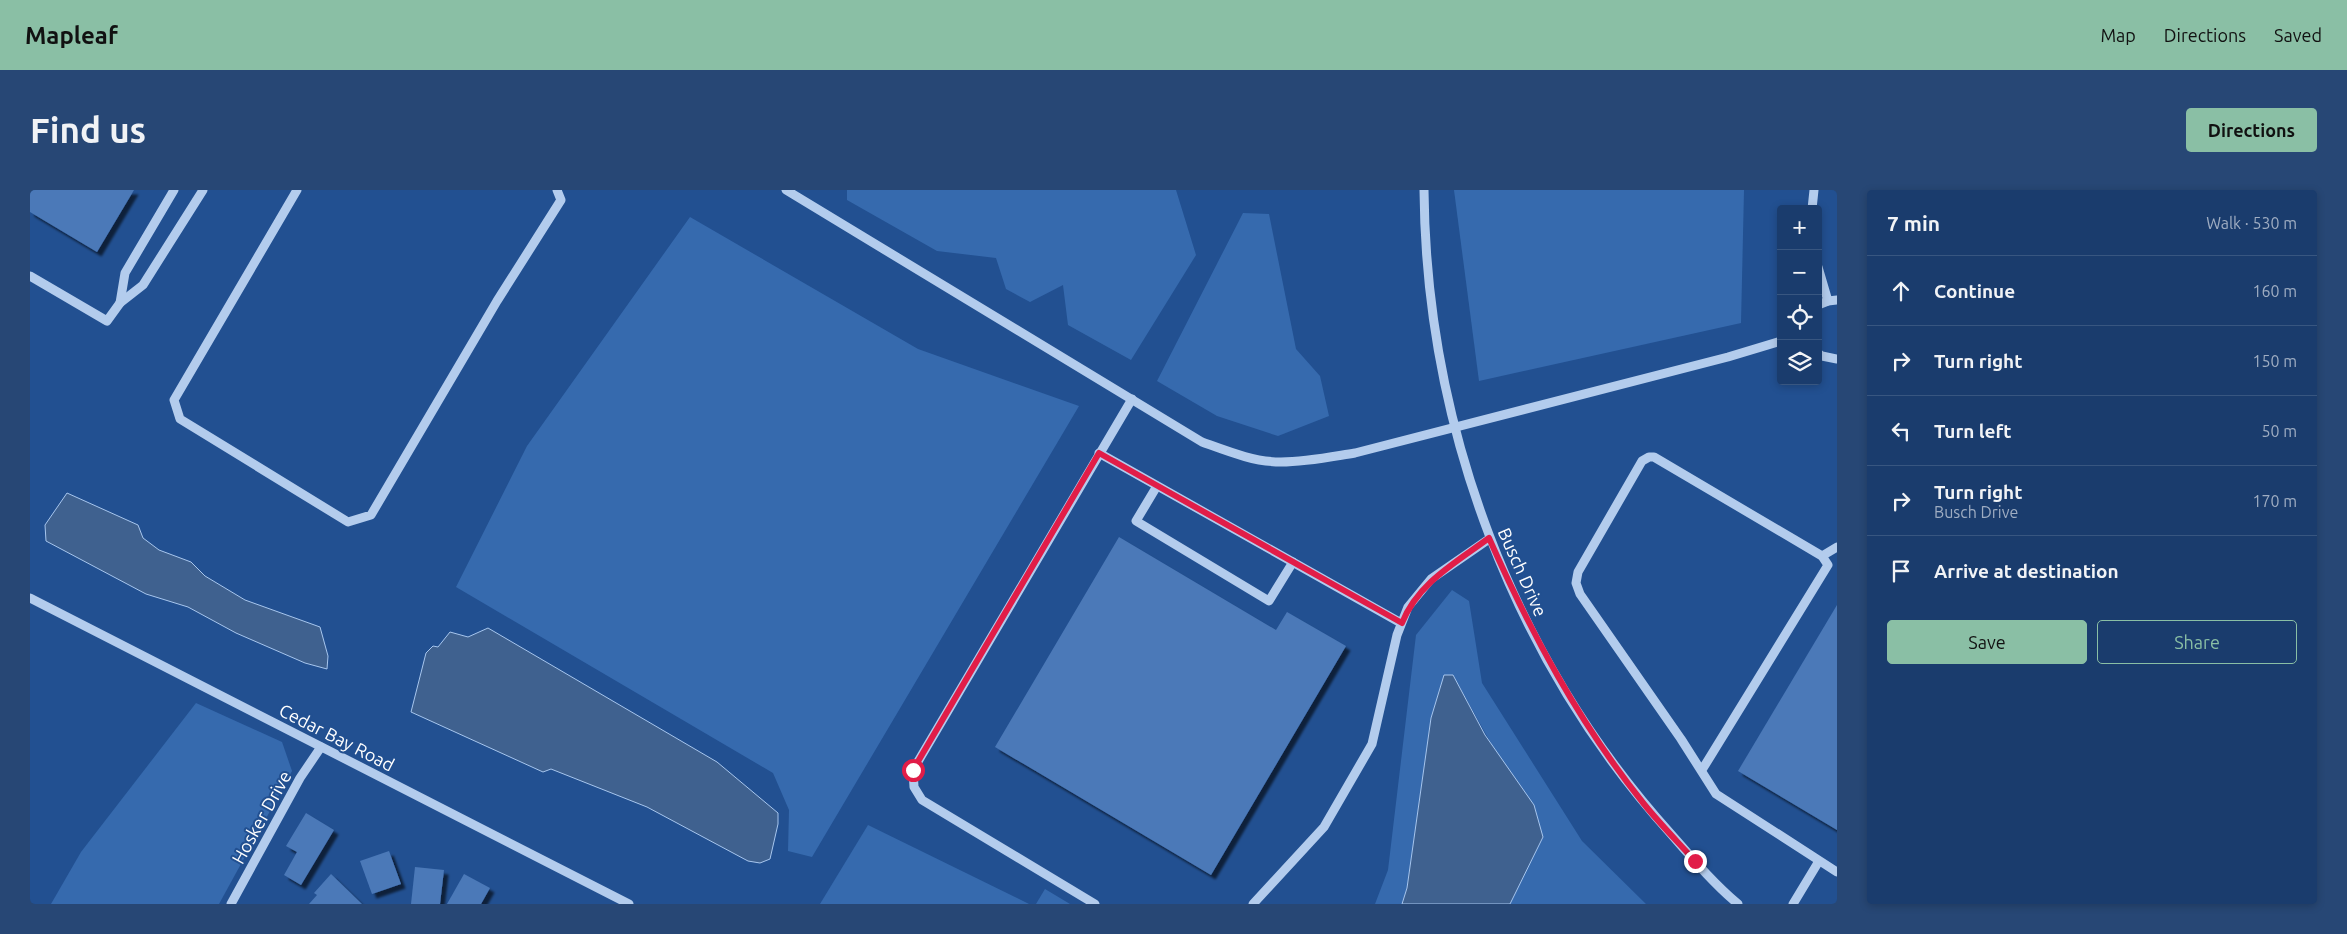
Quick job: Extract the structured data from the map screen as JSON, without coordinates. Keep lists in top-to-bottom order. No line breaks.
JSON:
{"streets":{"street":["Busch Drive","Cedar Bay Road","Hosker Drive"]},"crossings":[["Cedar Bay Road","Hosker Drive"]],"page":{"header":"Mapleaf","nav":["Map","Directions","Saved"],"buttons":["Directions",["Save","Share"]],"title":"Find us","heading":["7 min","Walk · 530 m"],"map_buttons":["+","−"],"list":[["Continue","160 m"],["Turn right","150 m"],["Turn left","50 m"],["Turn right","Busch Drive","170 m"],"Arrive at destination"]}}
